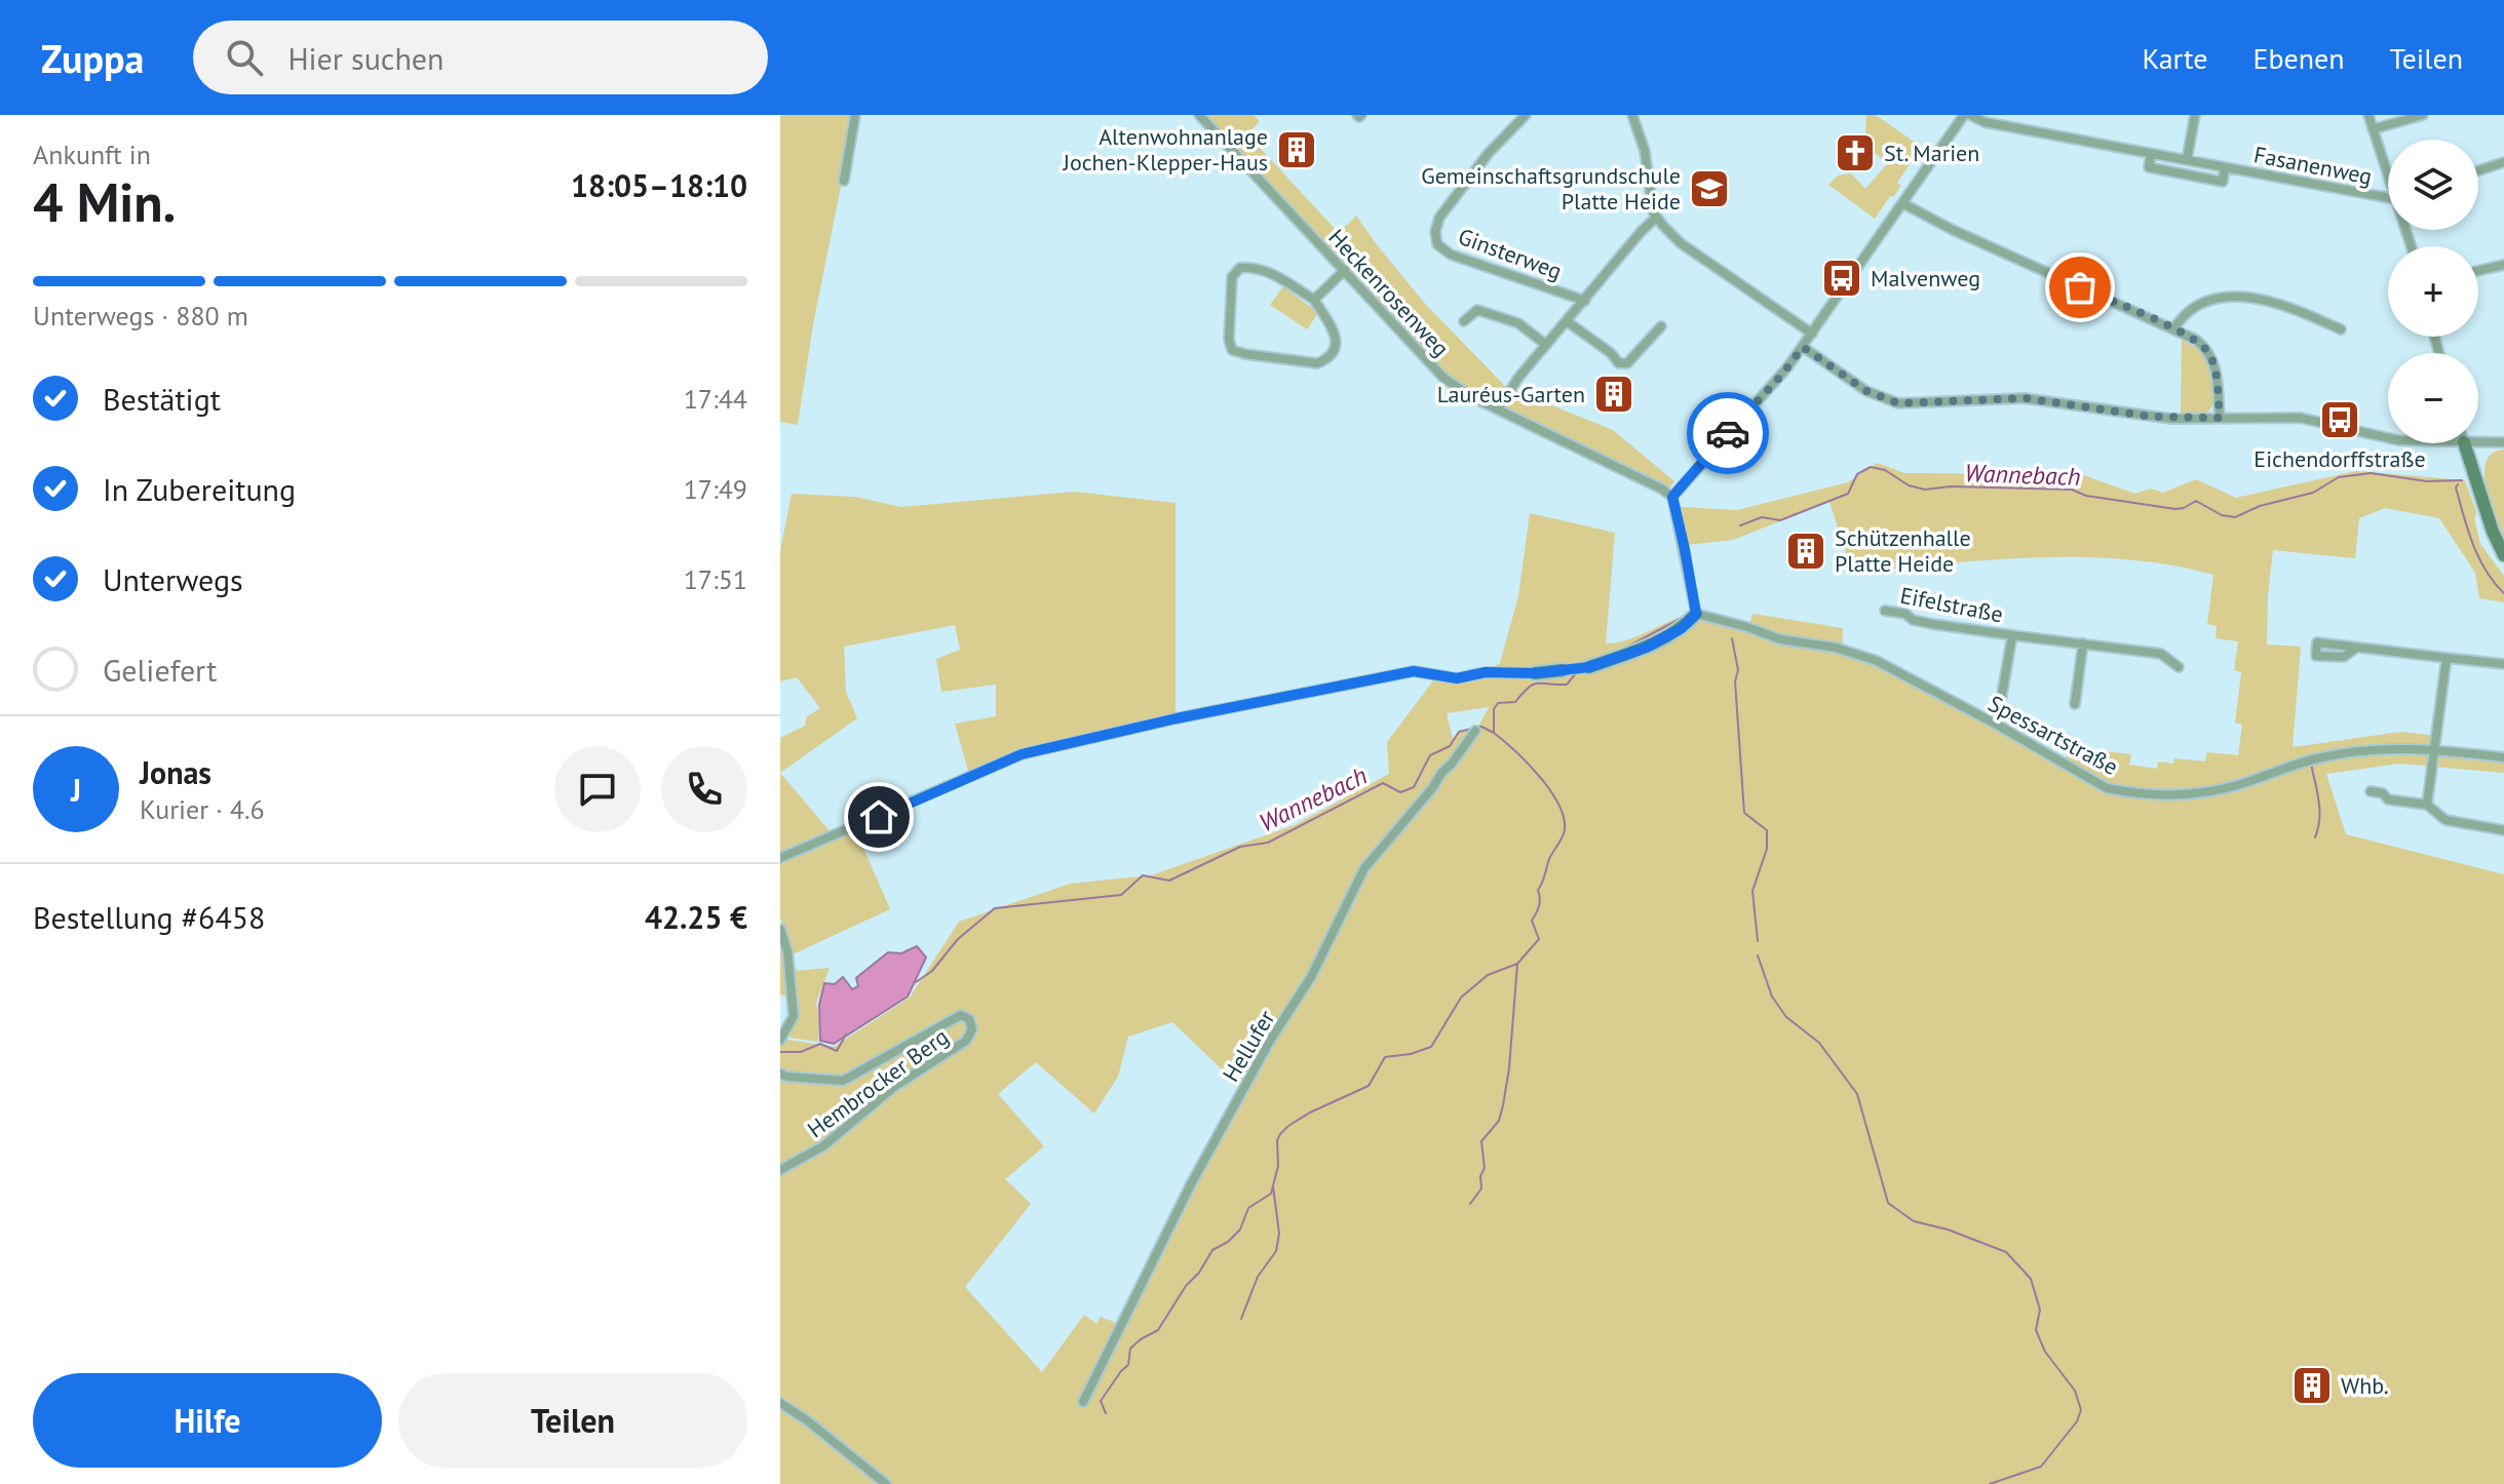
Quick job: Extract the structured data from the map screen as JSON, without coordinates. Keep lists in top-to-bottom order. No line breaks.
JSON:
{"streets":{"street":["Fasanenweg","Ginsterweg","Heckenrosenweg","Eifelstraße","Spessartstraße","Hellufer","Hembrocker Berg"]},"crossings":[["Eifelstraße","Spessartstraße"]],"water":["Wannebach"],"places":{"building":["Altenwohnanlage Jochen-Klepper-Haus","Lauréus-Garten","Schützenhalle Platte Heide","Whb."],"church":["St. Marien"],"school or university":["Gemeinschaftsgrundschule Platte Heide"],"bus stop":["Malvenweg","Eichendorffstraße"]},"page":{"header":"Zuppa","search":"Hier suchen","nav":["Karte","Ebenen","Teilen"],"heading":["4 Min.","Ankunft in","18:05–18:10"],"panel":["Jonas","Kurier · 4.6","Bestellung #6458","42.25 €"],"map_buttons":["+","−"],"bar":"Unterwegs · 880 m","list":[["Bestätigt","17:44"],["In Zubereitung","17:49"],["Unterwegs","17:51"],"Geliefert"],"round":"J","buttons":["Hilfe","Teilen"]}}
